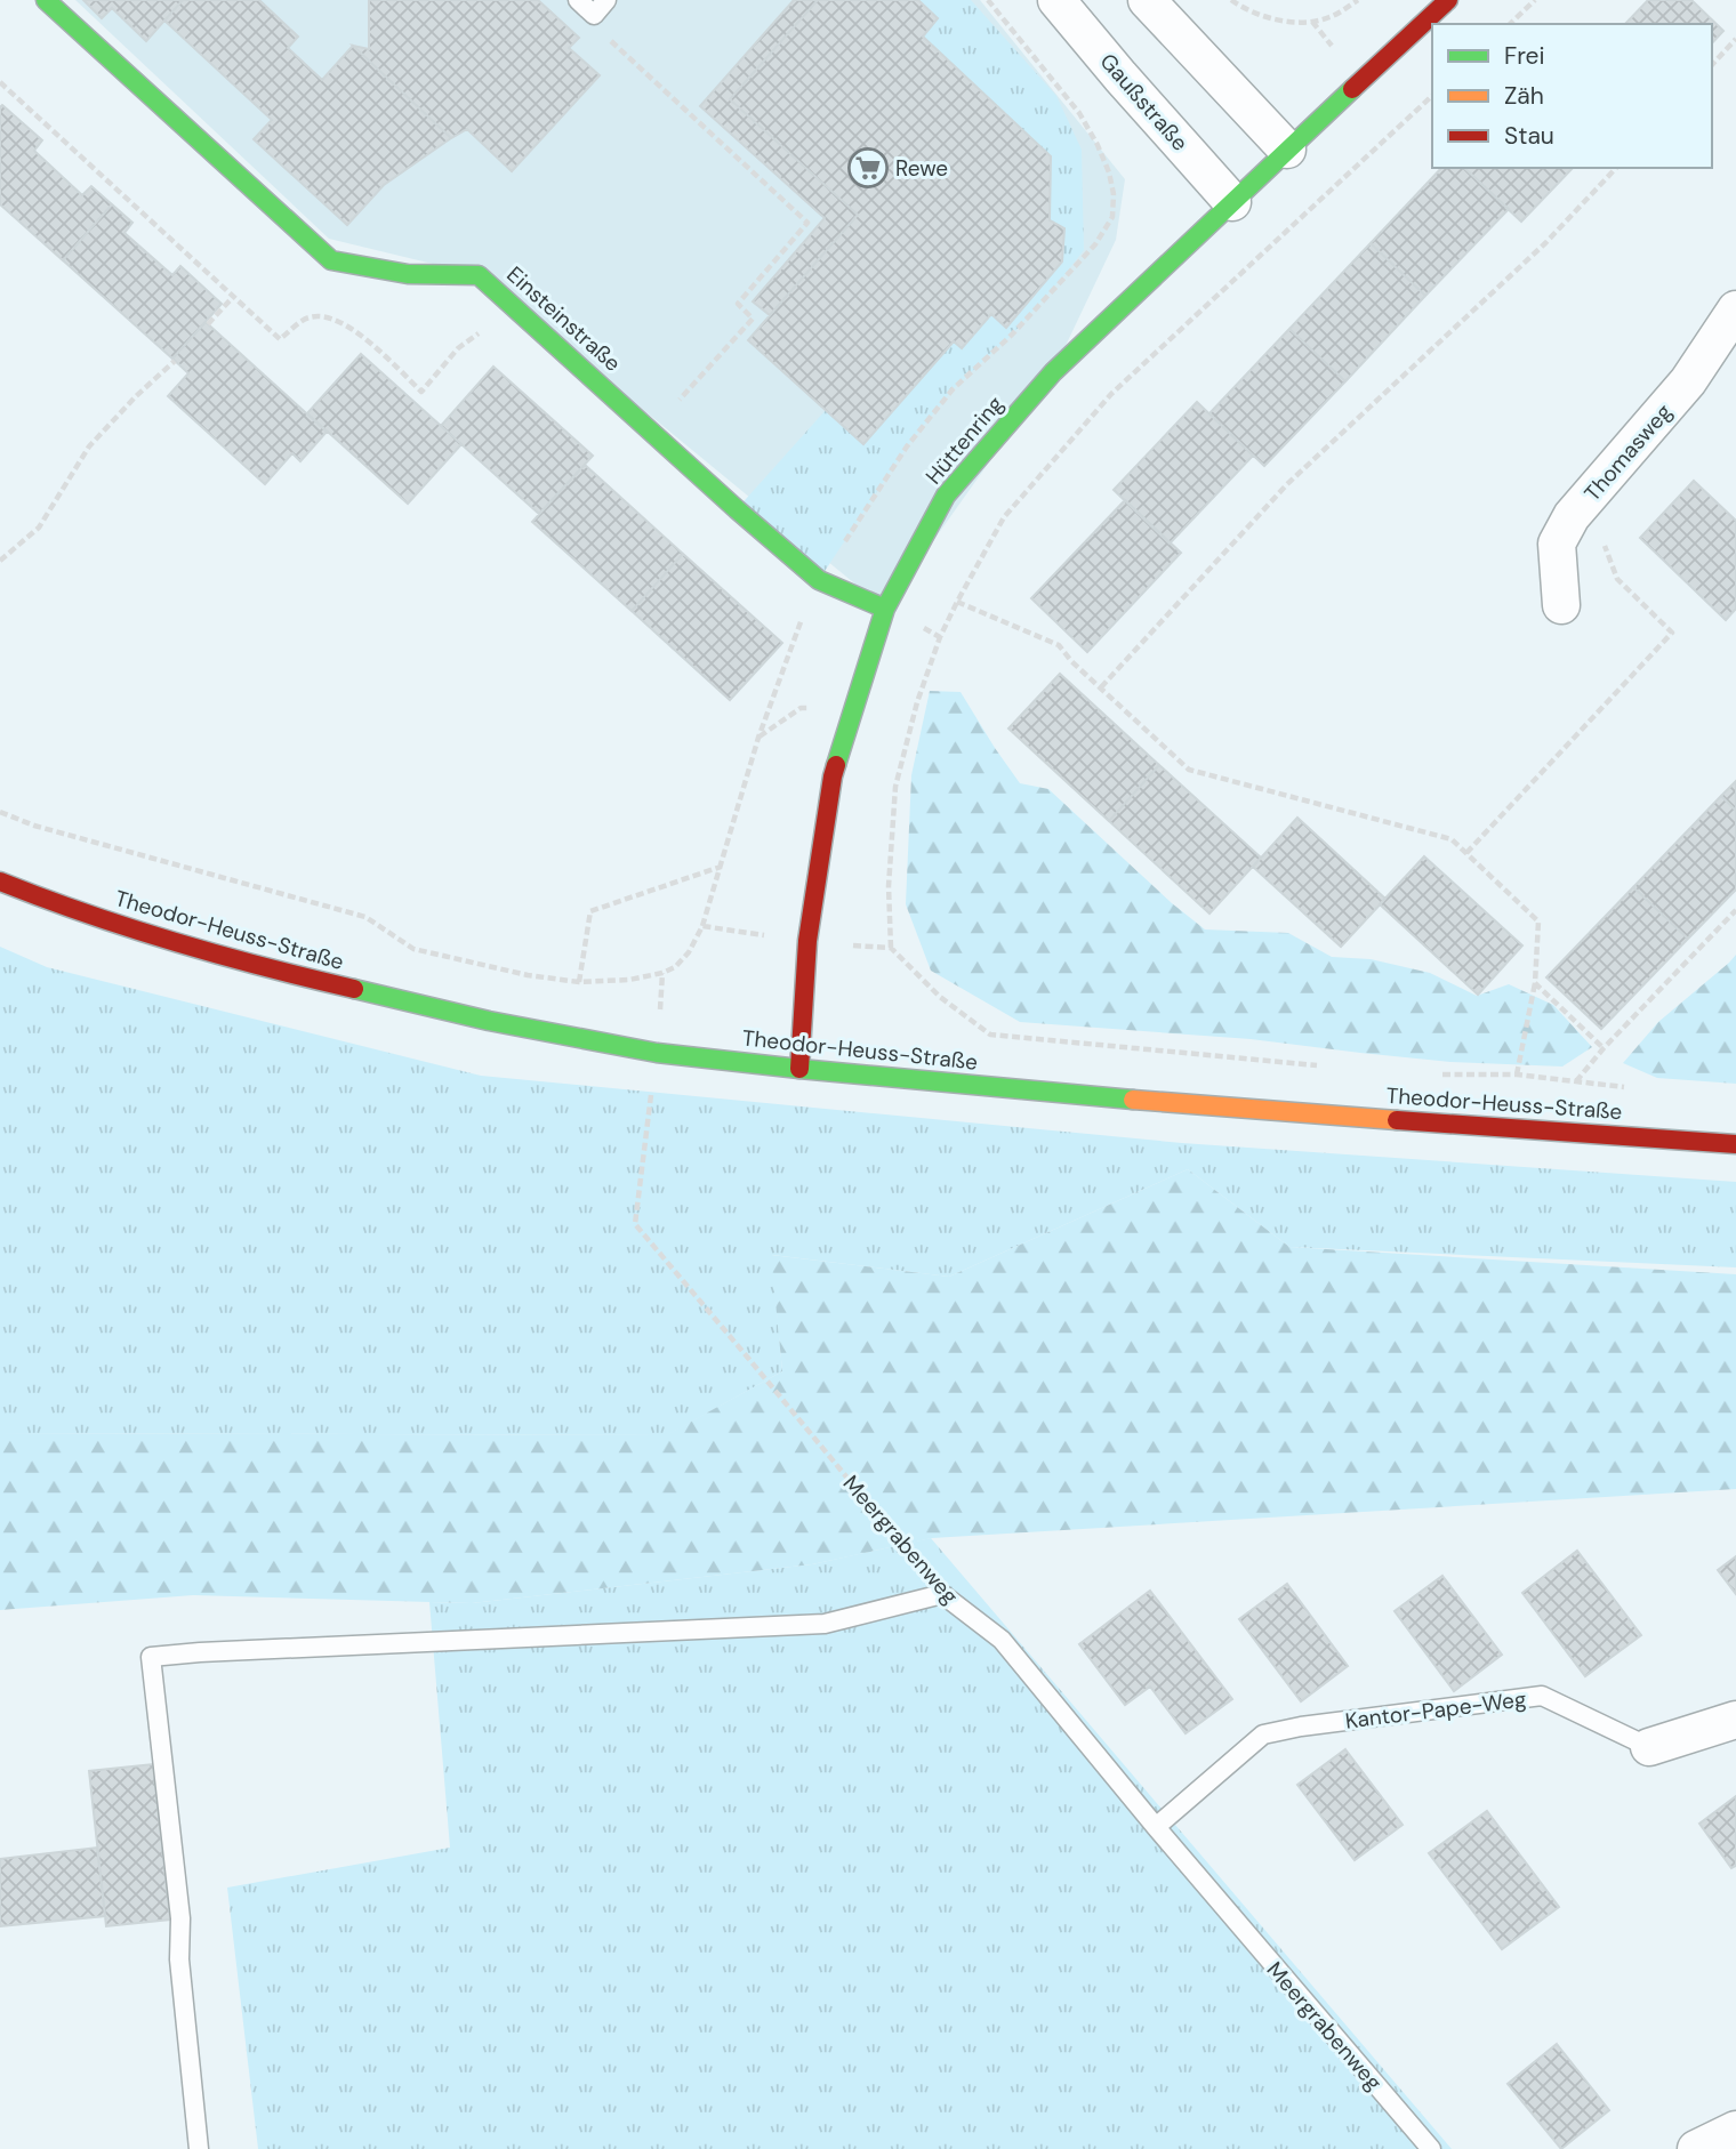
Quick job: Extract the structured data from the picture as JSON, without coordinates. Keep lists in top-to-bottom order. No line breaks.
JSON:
{"streets":{"street":["Gaußstraße","Einsteinstraße","Hüttenring","Thomasweg","Theodor-Heuss-Straße","Kantor-Pape-Weg"],"lane":["Meergrabenweg"]},"crossings":[["Gaußstraße","Hüttenring"],["Einsteinstraße","Hüttenring"],["Hüttenring","Theodor-Heuss-Straße"],["Theodor-Heuss-Straße","Meergrabenweg"],["Meergrabenweg","Kantor-Pape-Weg"]],"places":{"supermarket":["Rewe"]},"legend":["Frei","Zäh","Stau"]}
